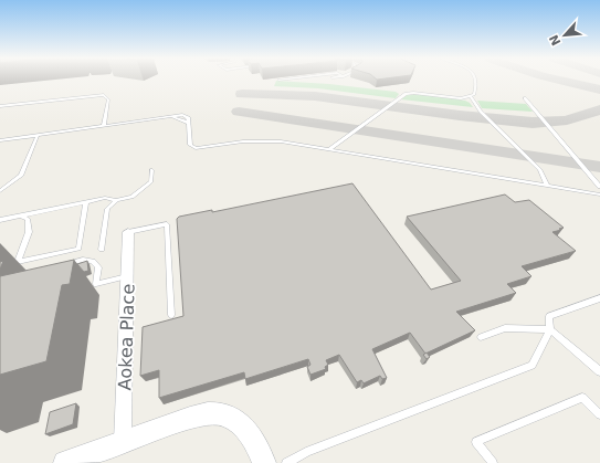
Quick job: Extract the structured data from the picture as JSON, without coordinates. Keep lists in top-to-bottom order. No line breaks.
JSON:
{"streets":{"street":["Aokea Place"]},"north":"bottom left"}
